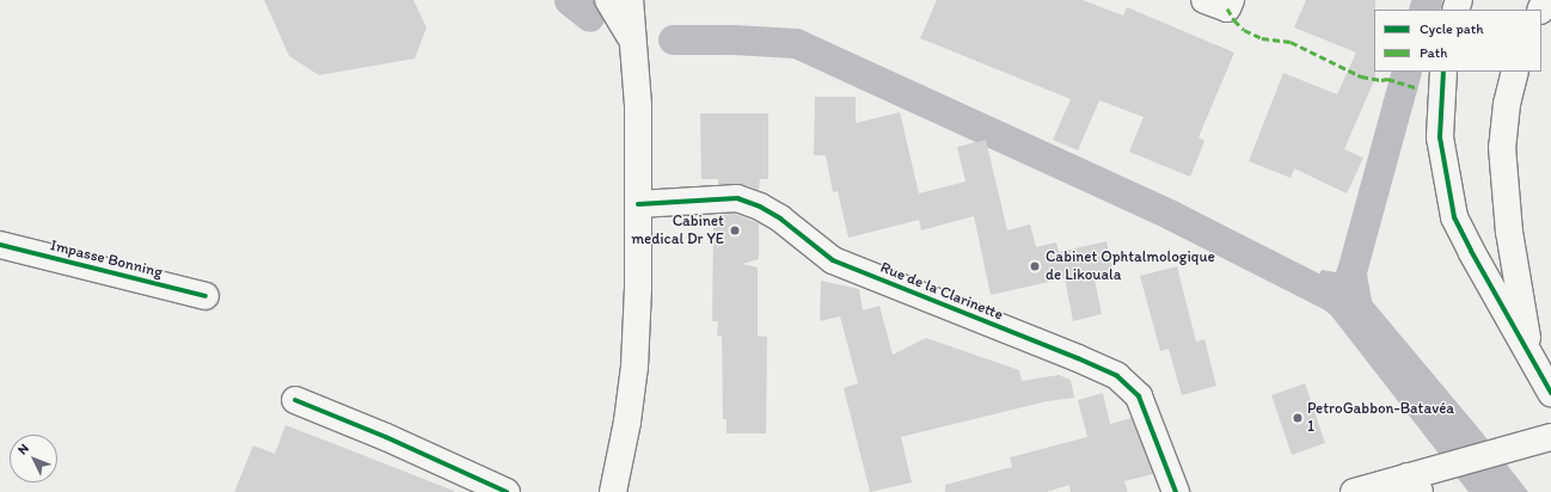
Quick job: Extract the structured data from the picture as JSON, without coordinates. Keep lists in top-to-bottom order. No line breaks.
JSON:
{"streets":{"street":["Impasse Bonning","Rue de la Clarinette"]},"places":["Cabinet medical Dr YE","Cabinet Ophtalmologique de Likouala","PetroGabbon-Batavéa 1"],"legend":["Cycle path","Path"],"north":"top left"}
